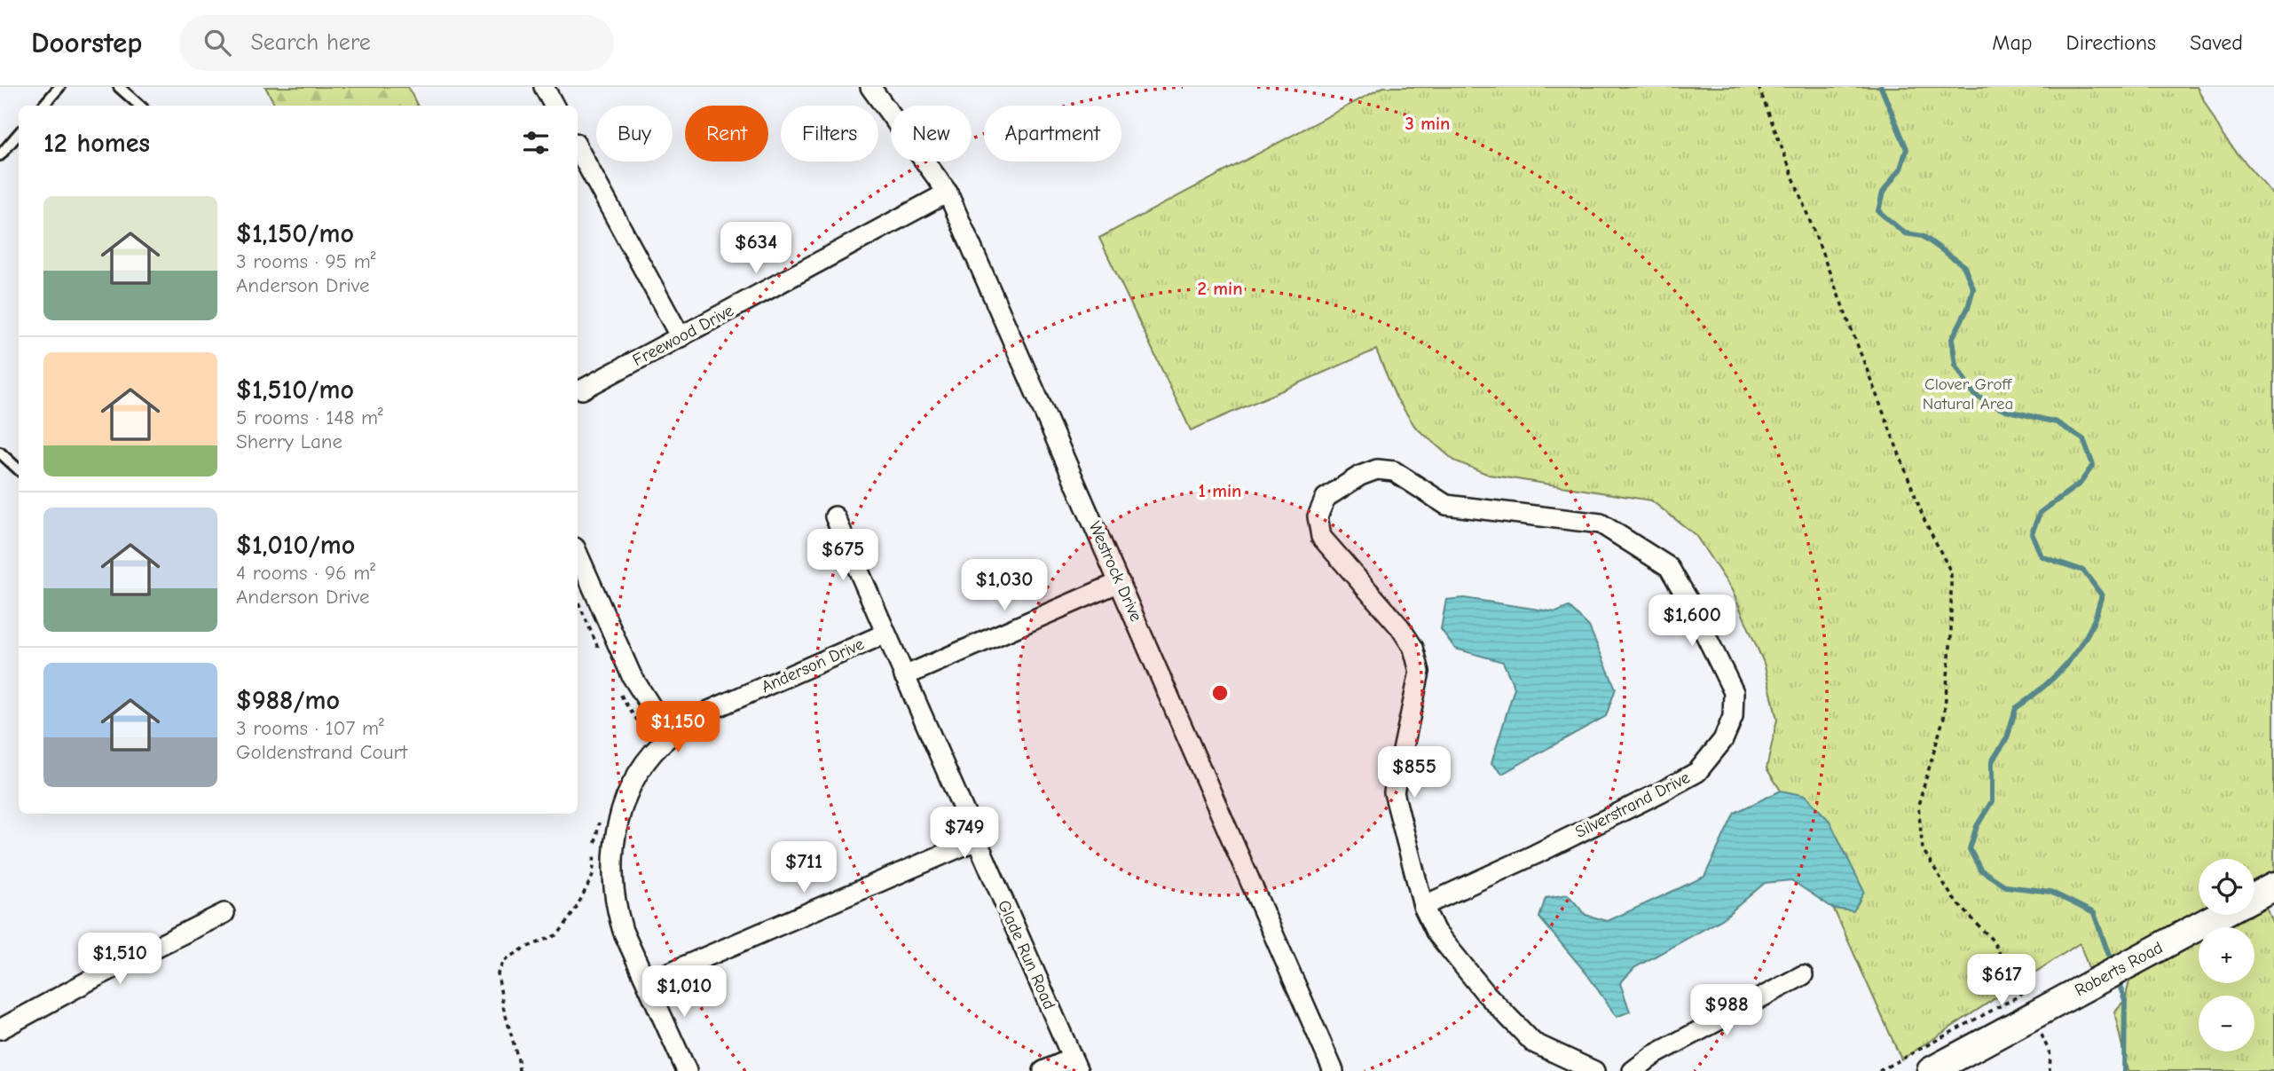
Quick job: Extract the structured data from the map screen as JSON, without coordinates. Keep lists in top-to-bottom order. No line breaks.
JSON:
{"streets":{"main road":["Roberts Road"],"street":["Freewood Drive","Westrock Drive","Anderson Drive","Silverstrand Drive","Glade Run Road"]},"crossings":[["Freewood Drive","Westrock Drive"],["Anderson Drive","Glade Run Road"]],"parks":["Clover Groff Natural Area"],"page":{"header":"Doorstep","search":"Search here","nav":["Map","Directions","Saved"],"chip":["Buy","Rent","Filters","New","Apartment"],"heading":"12 homes","list":[{"name":"$1,150/mo","note":"3 rooms · 95 m² · Anderson Drive"},{"name":"$1,510/mo","note":"5 rooms · 148 m² · Sherry Lane"},{"name":"$1,010/mo","note":"4 rooms · 96 m² · Anderson Drive"},{"name":"$988/mo","note":"3 rooms · 107 m² · Goldenstrand Court"}],"price":["$634","$675","$1,030","$1,600","$1,150","$855","$749","$711","$1,510","$617","$1,010","$988"],"map_buttons":["+","−"]},"rings":["3 min","2 min","1 min"]}
